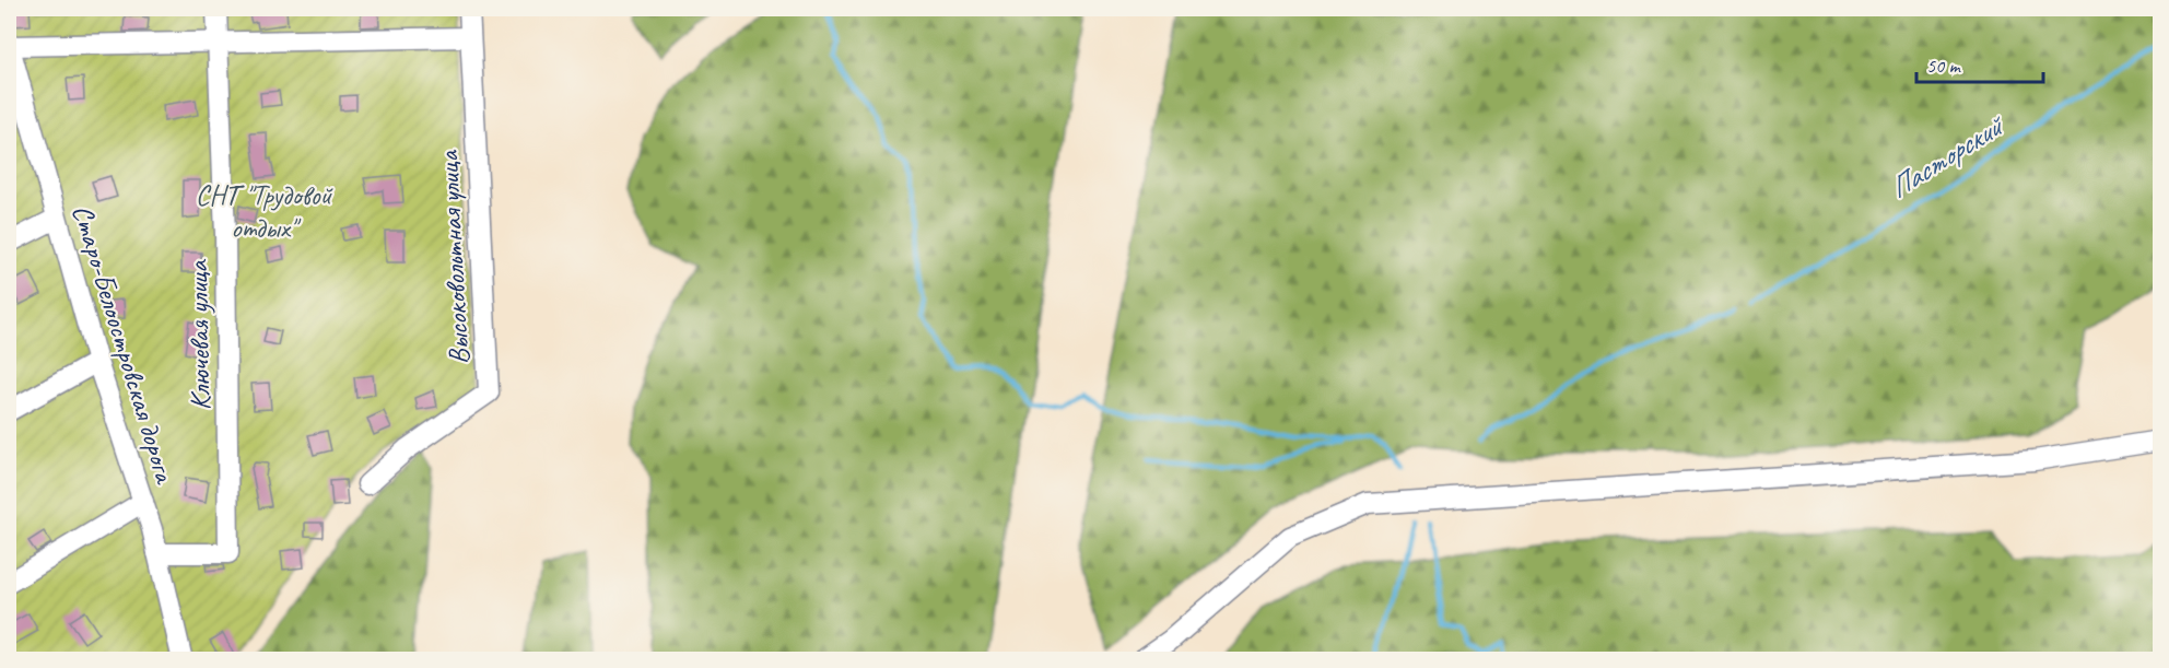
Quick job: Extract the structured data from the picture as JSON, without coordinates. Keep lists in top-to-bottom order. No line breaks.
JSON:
{"streets":{"street":["Высоковольтная улица","Ключевая улица","Старо-Белоостровская дорога"]},"crossings":[["Ключевая улица","Старо-Белоостровская дорога"]],"water":["Пасторский"],"parks":["СНТ \"Трудовой отдых\""],"scale_bar":"50 m"}
